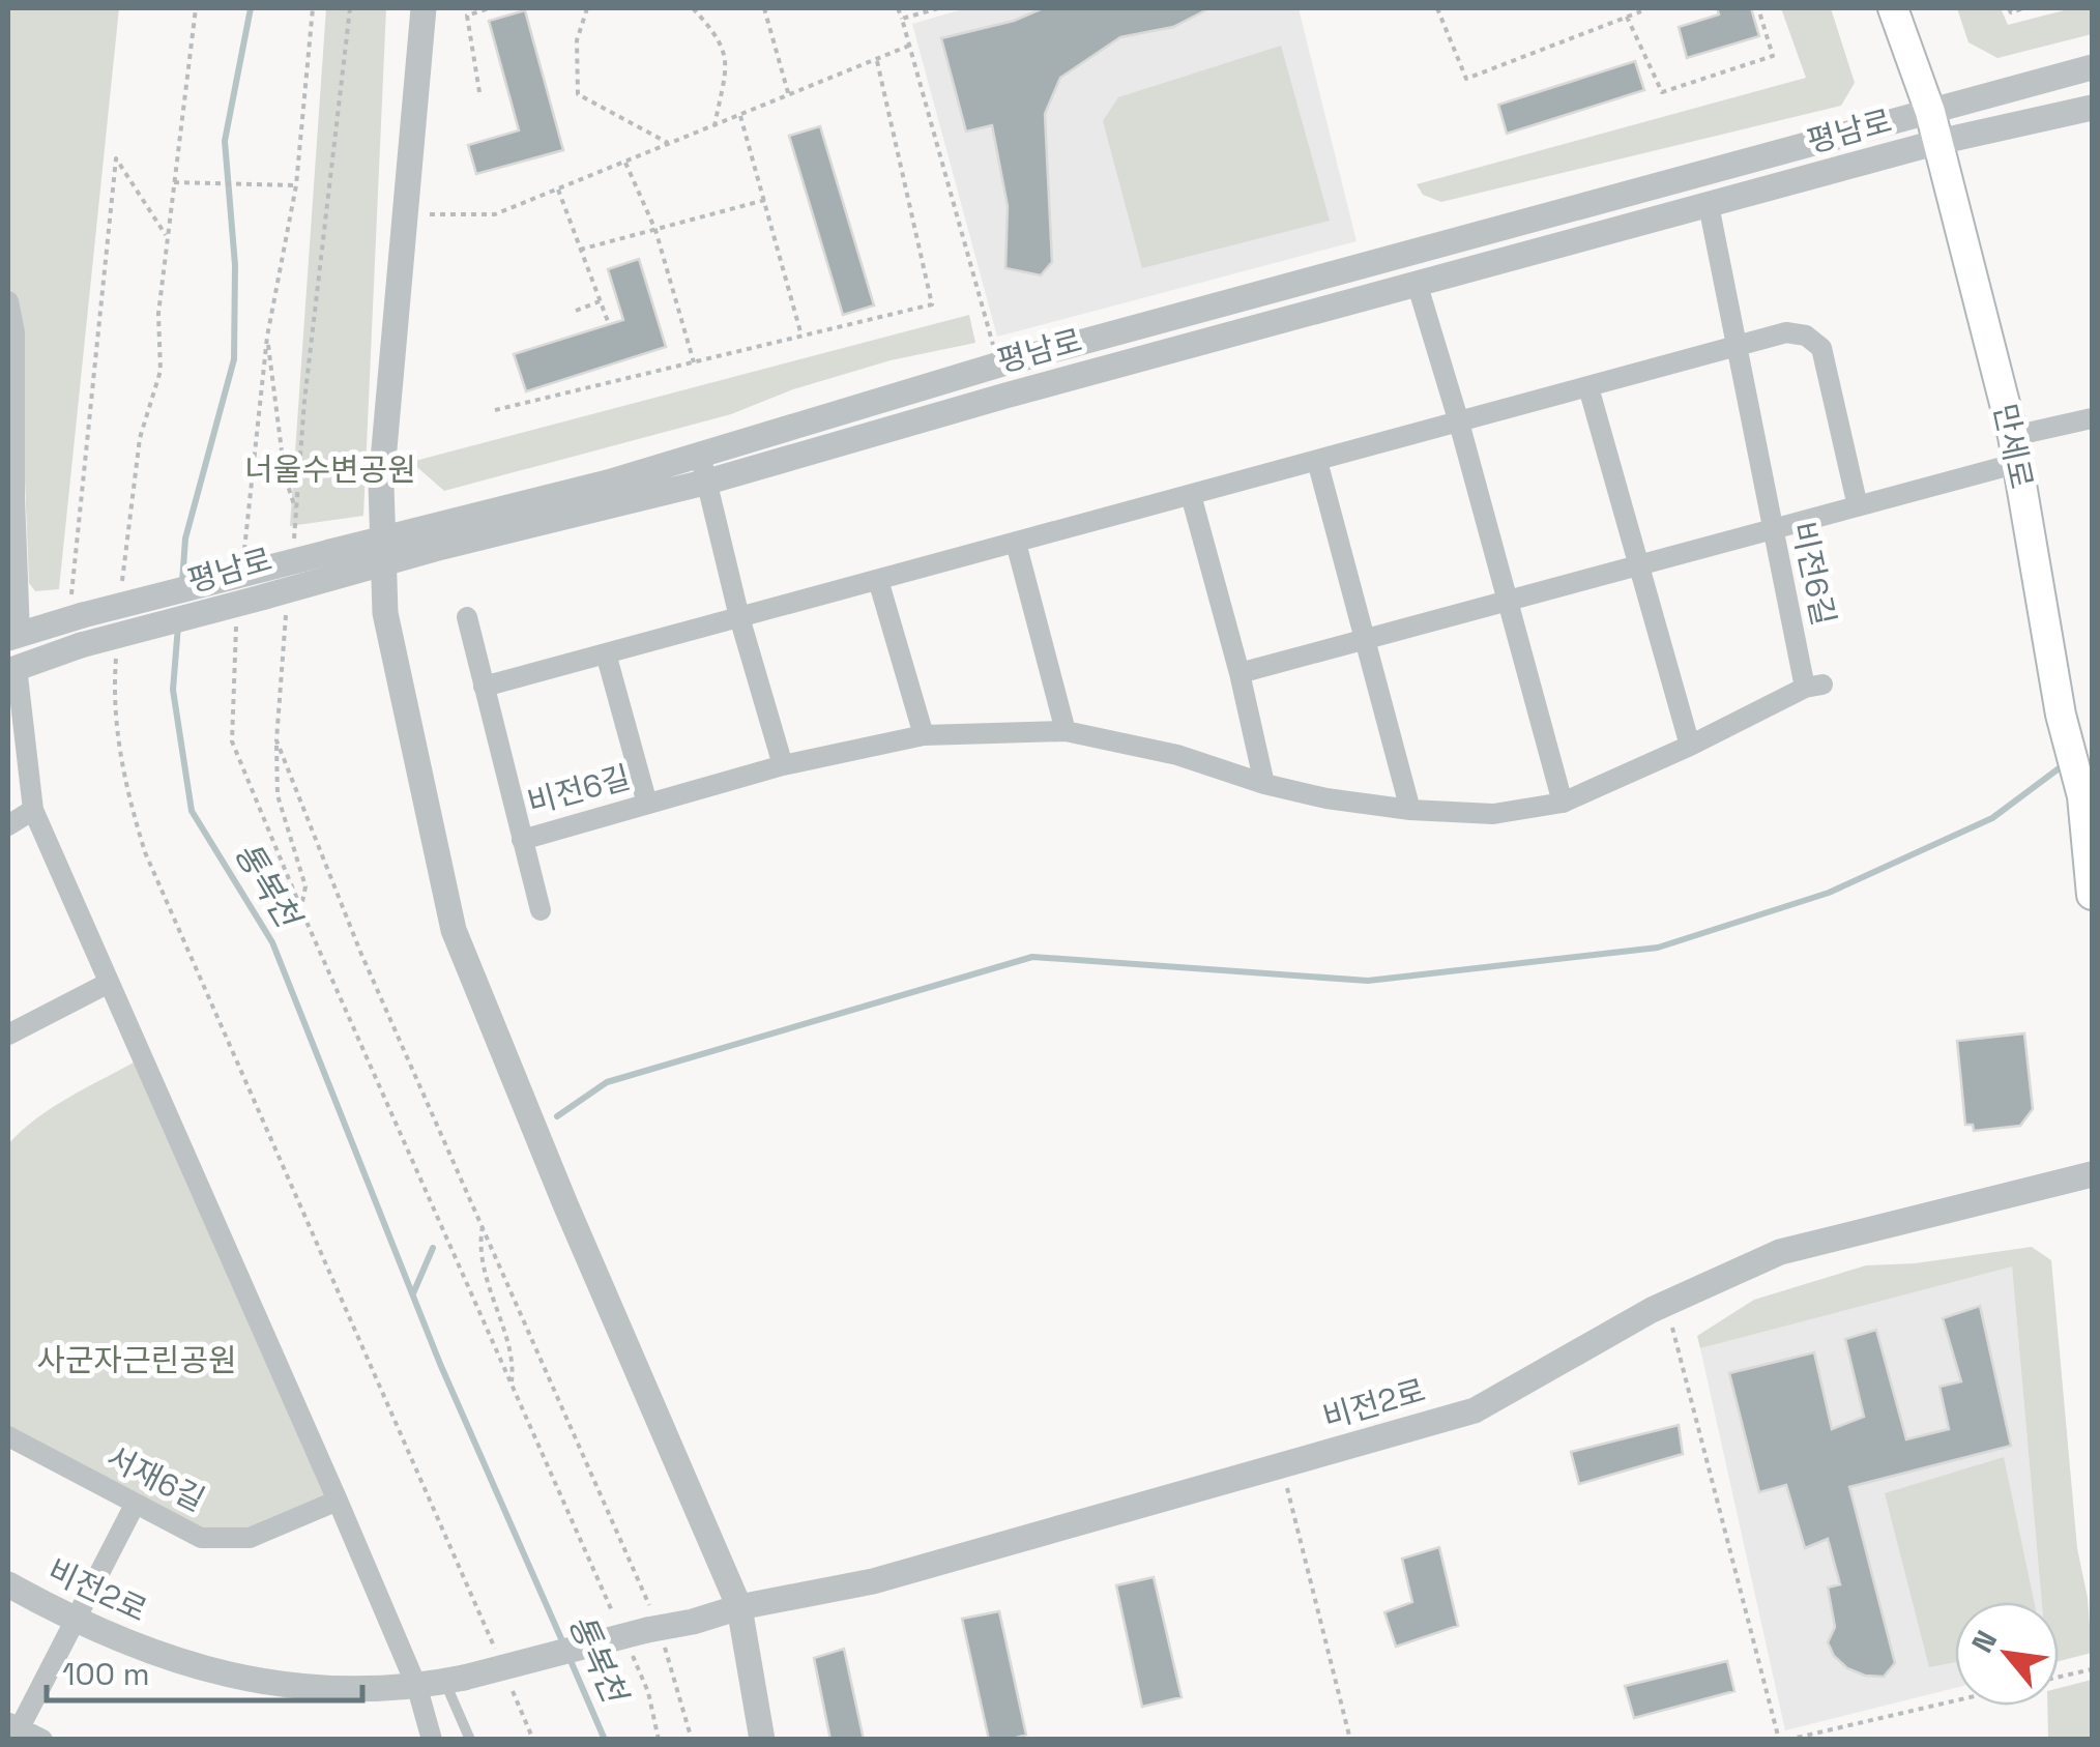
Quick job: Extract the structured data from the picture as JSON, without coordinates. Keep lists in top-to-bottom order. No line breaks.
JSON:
{"streets":{"main road":["만세로"],"street":["평남로","비전6길","비전2로","서재6길"]},"crossings":[["평남로","만세로"],["평남로","비전6길"]],"water":["통복천"],"parks":["너울수변공원","사군자근린공원"],"scale_bar":"100 m","north":"top left"}
